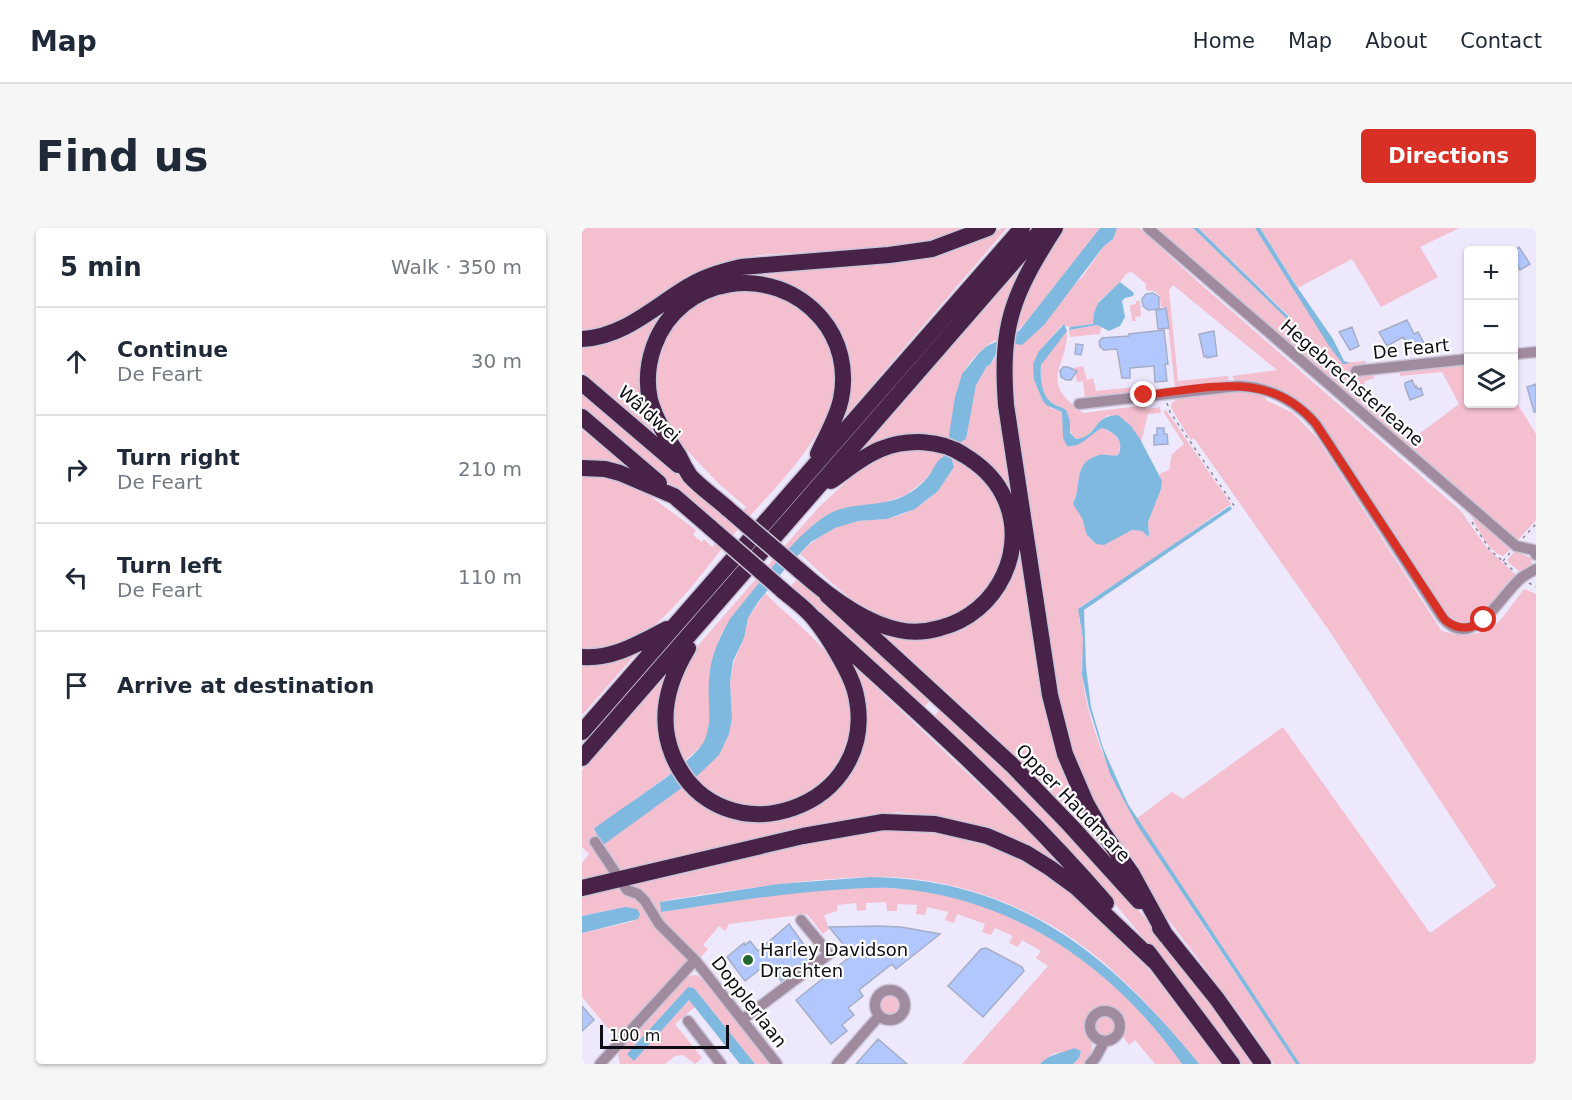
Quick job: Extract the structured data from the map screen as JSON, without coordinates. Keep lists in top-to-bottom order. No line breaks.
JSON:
{"streets":{"highway":["Wâldwei","Opper Haudmare"],"street":["De Feart","Hegebrechsterleane","Dopplerlaan"]},"crossings":[["Wâldwei","Opper Haudmare"]],"places":["Harley Davidson Drachten"],"scale_bar":"100 m","page":{"header":"Map","nav":["Home","Map","About","Contact"],"buttons":"Directions","title":"Find us","heading":["5 min","Walk · 350 m"],"map_buttons":["+","−"],"list":[["Continue","De Feart","30 m"],["Turn right","De Feart","210 m"],["Turn left","De Feart","110 m"],"Arrive at destination"],"scale":"100 m"}}
